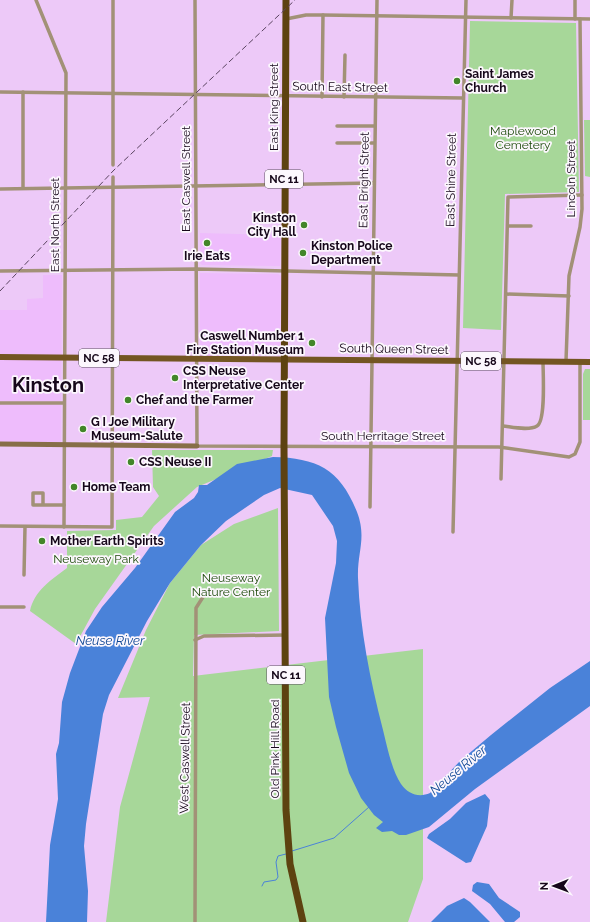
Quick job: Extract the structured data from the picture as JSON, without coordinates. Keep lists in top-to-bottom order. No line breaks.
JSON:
{"streets":{"highway":["East King Street","NC 11","Old Pink Hill Road"],"main road":["South Queen Street","NC 58"],"street":["South East Street","East Caswell Street","Lincoln Street","East Bright Street","East Shine Street","East North Street","South Herritage Street","West Caswell Street"]},"crossings":[["South East Street","East King Street"],["South East Street","East Caswell Street"],["South East Street","East Bright Street"],["South East Street","East Shine Street"],["South East Street","East North Street"],["East King Street","South Queen Street"],["East King Street","Old Pink Hill Road"],["East Caswell Street","South Queen Street"],["East Caswell Street","NC 58"],["Lincoln Street","South Queen Street"],["East Bright Street","South Queen Street"],["East Bright Street","South Herritage Street"],["East Shine Street","South Queen Street"],["East Shine Street","South Herritage Street"],["East North Street","NC 58"],["South Queen Street","NC 58"],["South Queen Street","South Herritage Street"],["South Queen Street","Old Pink Hill Road"],["South Herritage Street","Old Pink Hill Road"]],"districts":["Kinston"],"water":["Neuse River"],"parks":["Maplewood Cemetery","Neuseway Park","Neuseway Nature Center"],"places":["Saint James Church","Kinston City Hall","Irie Eats","Kinston Police Department","Caswell Number 1 Fire Station Museum","CSS Neuse Interpretative Center","Chef and the Farmer","G I Joe Military Museum-Salute","CSS Neuse II","Home Team","Mother Earth Spirits"],"north":"left"}
